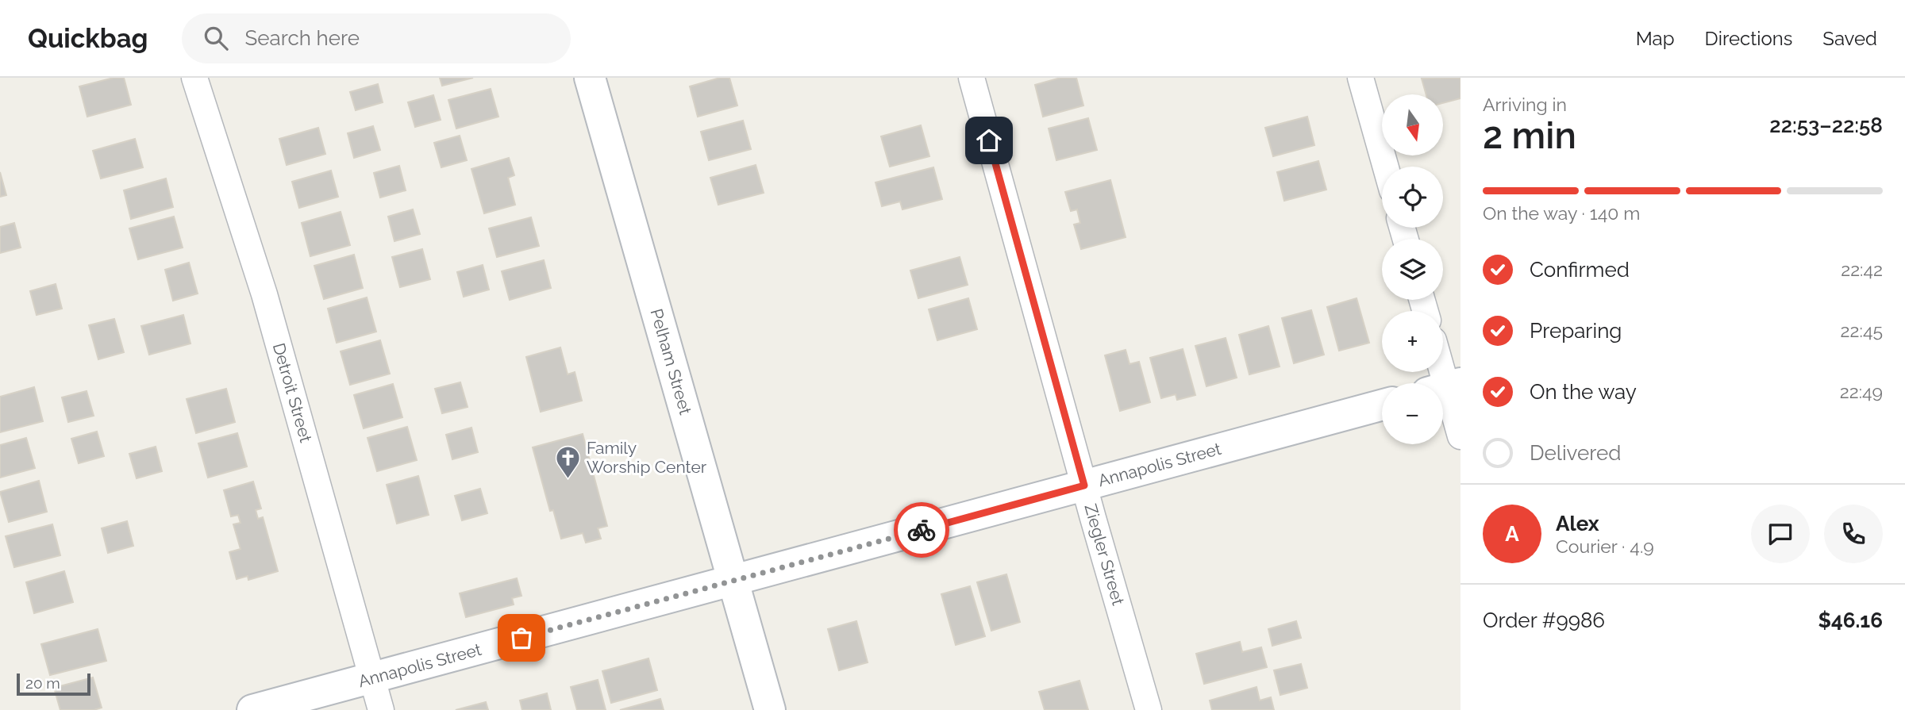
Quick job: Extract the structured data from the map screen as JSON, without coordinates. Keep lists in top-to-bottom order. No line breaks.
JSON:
{"streets":{"street":["Pelham Street","Detroit Street","Annapolis Street","Ziegler Street"]},"crossings":[["Pelham Street","Annapolis Street"],["Detroit Street","Annapolis Street"],["Annapolis Street","Ziegler Street"]],"places":{"church":["Family Worship Center"]},"scale_bar":"20 m","north":"bottom","page":{"header":"Quickbag","search":"Search here","nav":["Map","Directions","Saved"],"heading":["2 min","Arriving in","22:53–22:58"],"panel":["Alex","Courier · 4.9","Order #9986","$46.16"],"map_buttons":["+","−"],"bar":"On the way · 140 m","list":[["Confirmed","22:42"],["Preparing","22:45"],["On the way","22:49"],"Delivered"],"round":"A","scale":"20 m"}}
